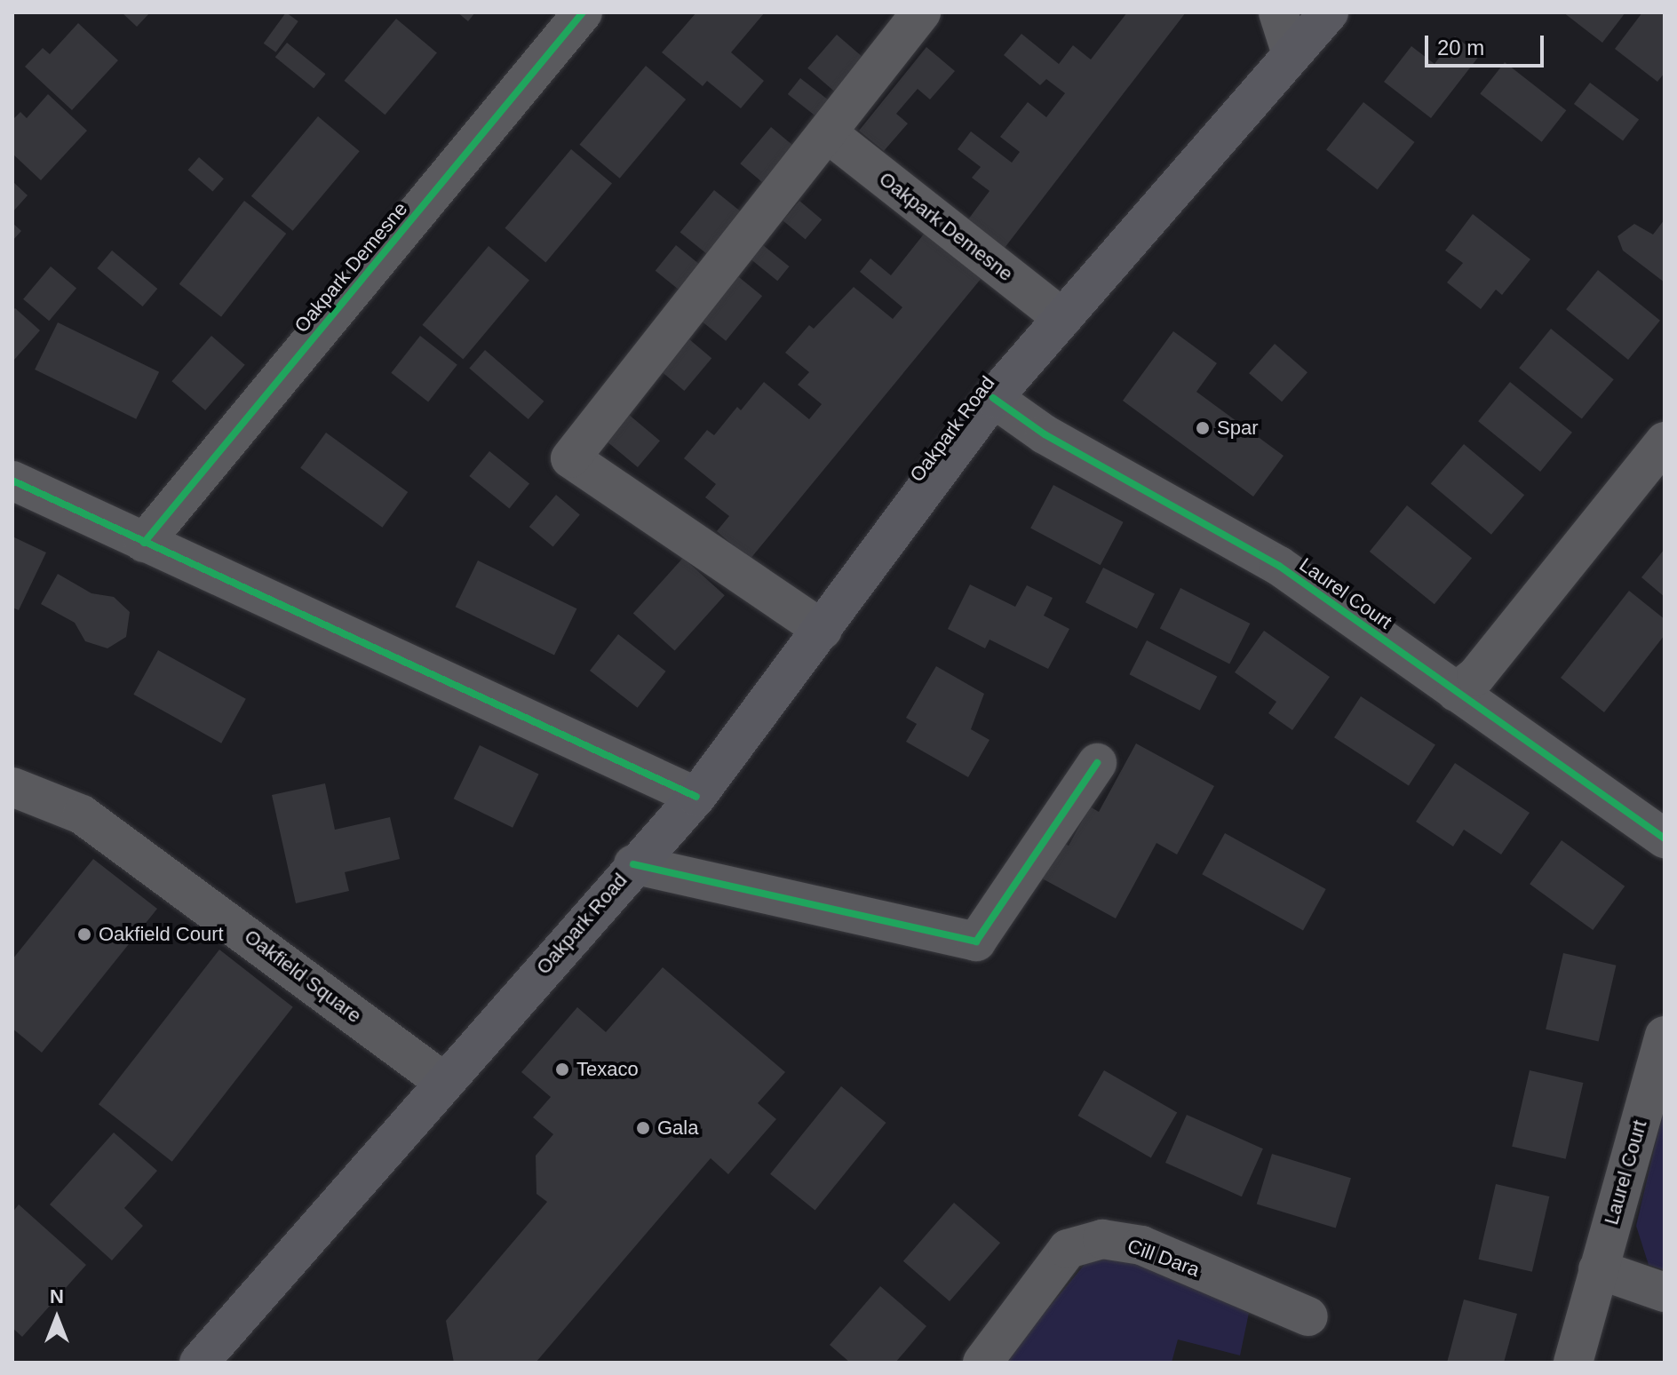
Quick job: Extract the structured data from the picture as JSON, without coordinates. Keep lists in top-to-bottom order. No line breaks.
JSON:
{"streets":{"main road":["Oakpark Road"],"street":["Oakpark Demesne","Laurel Court","Oakfield Square","Cill Dara"]},"crossings":[["Oakpark Demesne","Oakpark Road"],["Oakpark Road","Laurel Court"],["Oakpark Road","Oakfield Square"]],"places":["Spar","Oakfield Court","Texaco","Gala"],"scale_bar":"20 m","north":"top"}
